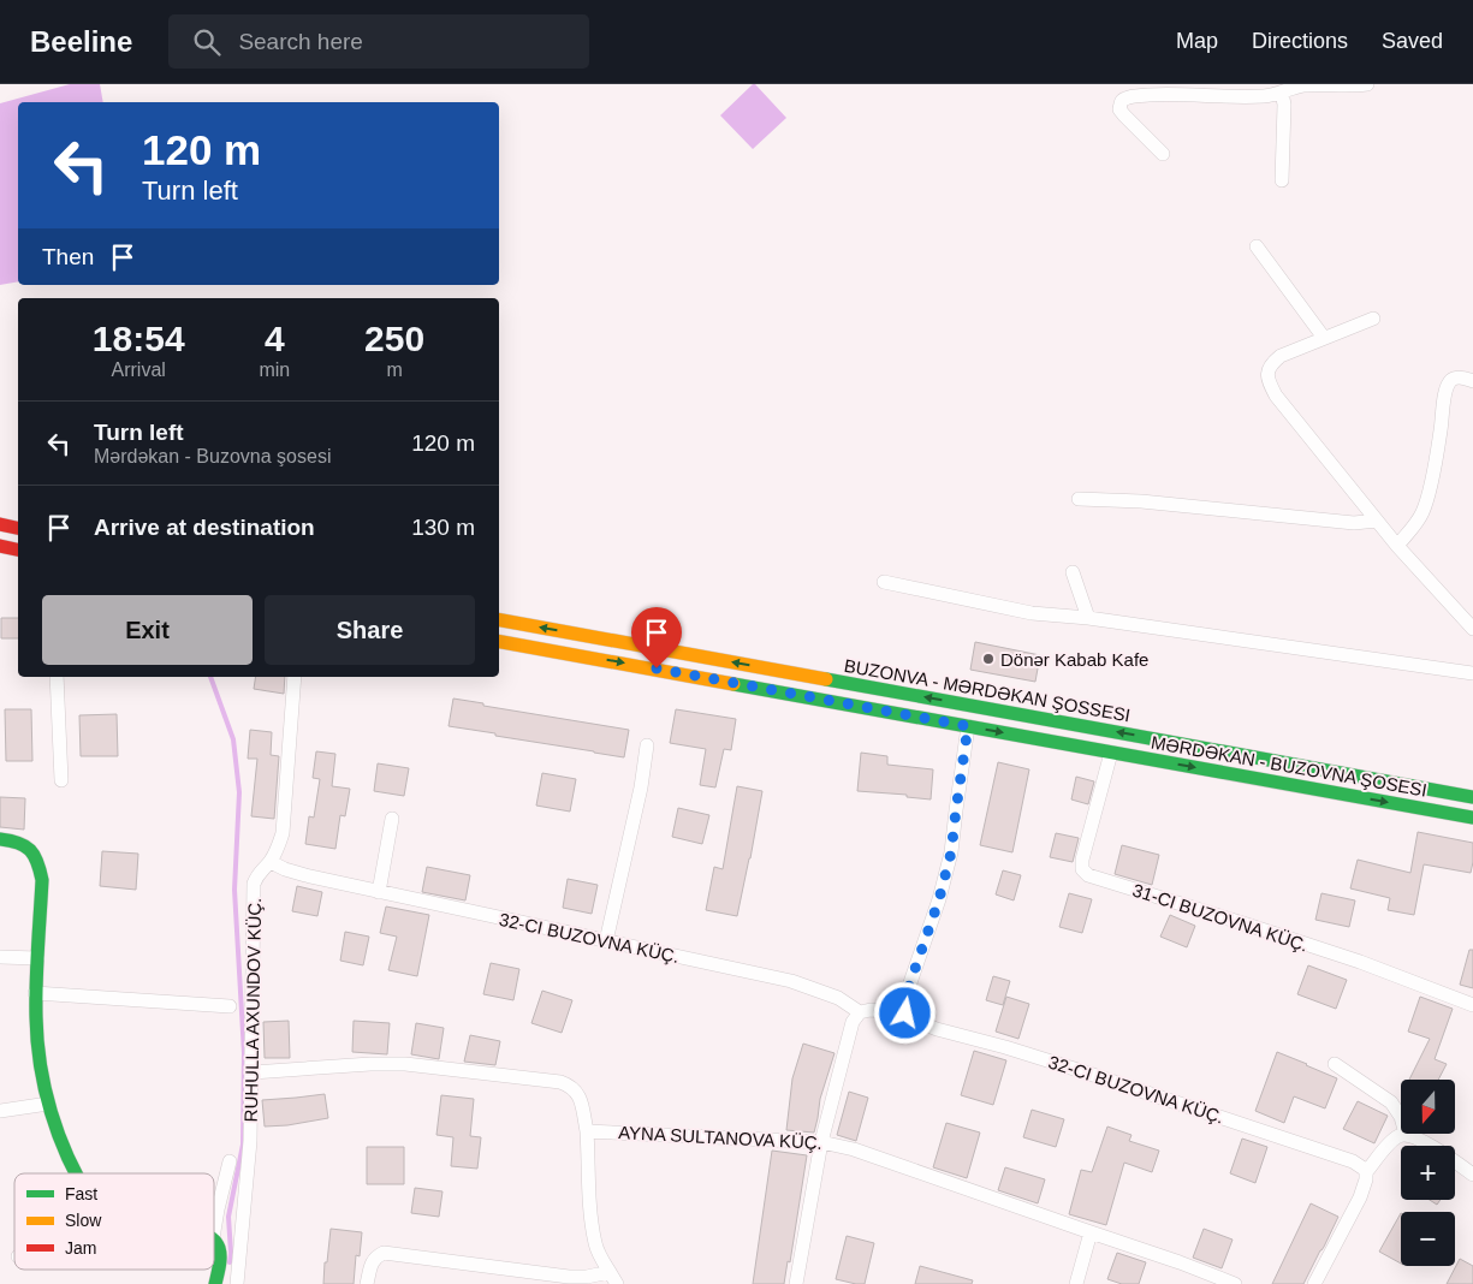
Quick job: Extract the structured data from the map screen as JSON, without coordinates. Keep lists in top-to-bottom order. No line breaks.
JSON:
{"streets":{"main road":["BUZONVA - MƏRDƏKAN ŞOSSESI","MƏRDƏKAN - BUZOVNA ŞOSESI"],"street":["31-CI BUZOVNA KÜÇ.","32-CI BUZOVNA KÜÇ.","RUHULLA AXUNDOV KÜÇ.","AYNA SULTANOVA KÜÇ."]},"crossings":[["MƏRDƏKAN - BUZOVNA ŞOSESI","31-CI BUZOVNA KÜÇ."],["32-CI BUZOVNA KÜÇ.","RUHULLA AXUNDOV KÜÇ."]],"one_way":["BUZONVA - MƏRDƏKAN ŞOSSESI","MƏRDƏKAN - BUZOVNA ŞOSESI"],"places":["Dönər Kabab Kafe"],"legend":["Fast","Slow","Jam"],"north":"bottom","page":{"header":"Beeline","search":"Search here","nav":["Map","Directions","Saved"],"turn":["120 m","Turn left"],"then":"Then","eta":["18:54","Arrival","4","min","250","m"],"list":[{"name":"Turn left","note":"Mərdəkan - Buzovna şosesi","value":"120 m"},{"name":"Arrive at destination","value":"130 m"}],"buttons":["Exit","Share"],"map_buttons":["+","−"]}}
